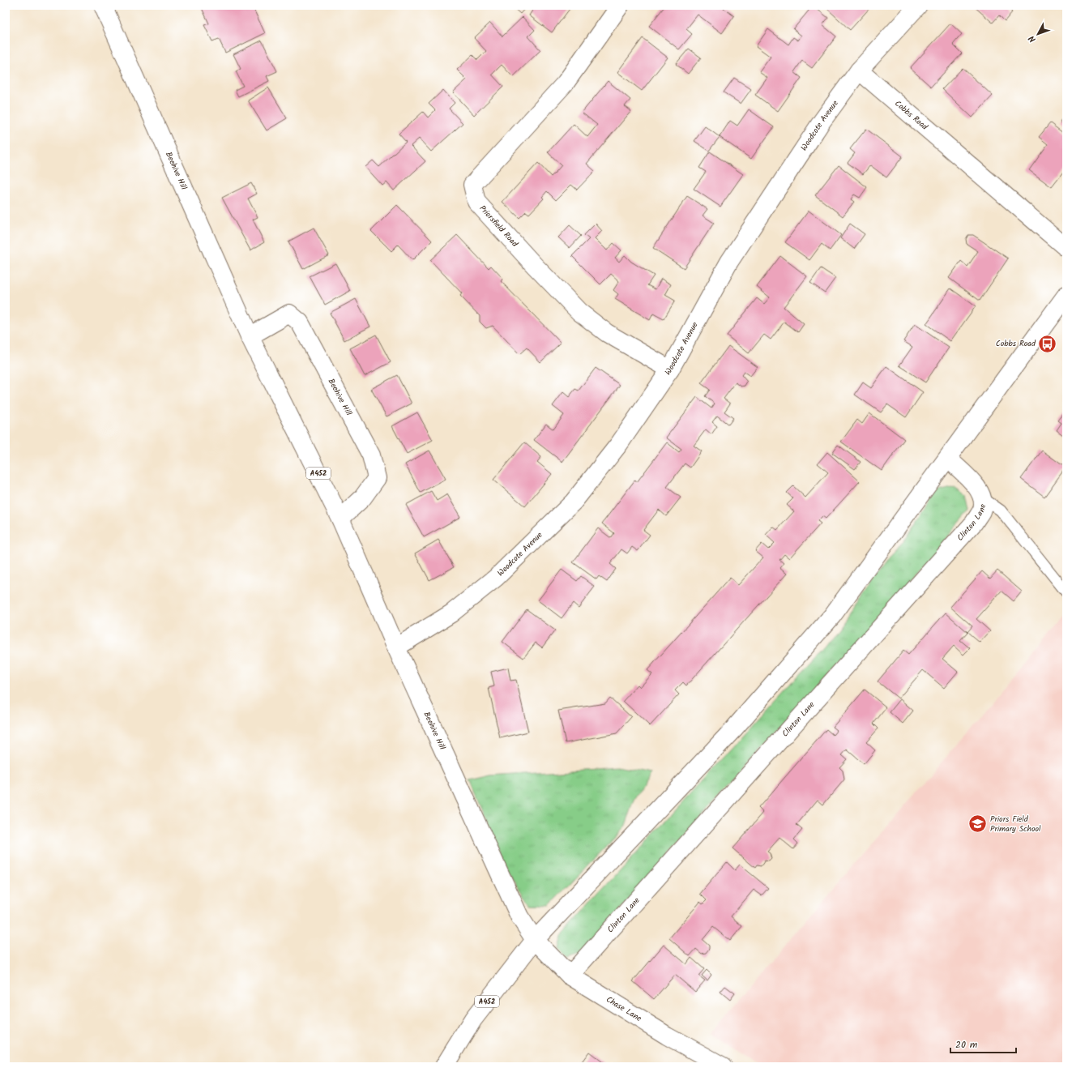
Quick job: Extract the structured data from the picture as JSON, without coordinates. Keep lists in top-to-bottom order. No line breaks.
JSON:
{"streets":{"street":["Cobbs Road","Woodcote Avenue","Beehive Hill","Priorsfield Road","A452","Clinton Lane","Chase Lane"]},"crossings":[["Cobbs Road","Woodcote Avenue"],["Woodcote Avenue","Beehive Hill"],["Woodcote Avenue","Priorsfield Road"],["Beehive Hill","A452"],["Beehive Hill","Chase Lane"],["A452","Chase Lane"],["Clinton Lane","Chase Lane"]],"places":{"bus stop":["Cobbs Road"],"school or university":["Priors Field Primary School"]},"scale_bar":"20 m","north":"bottom left"}
